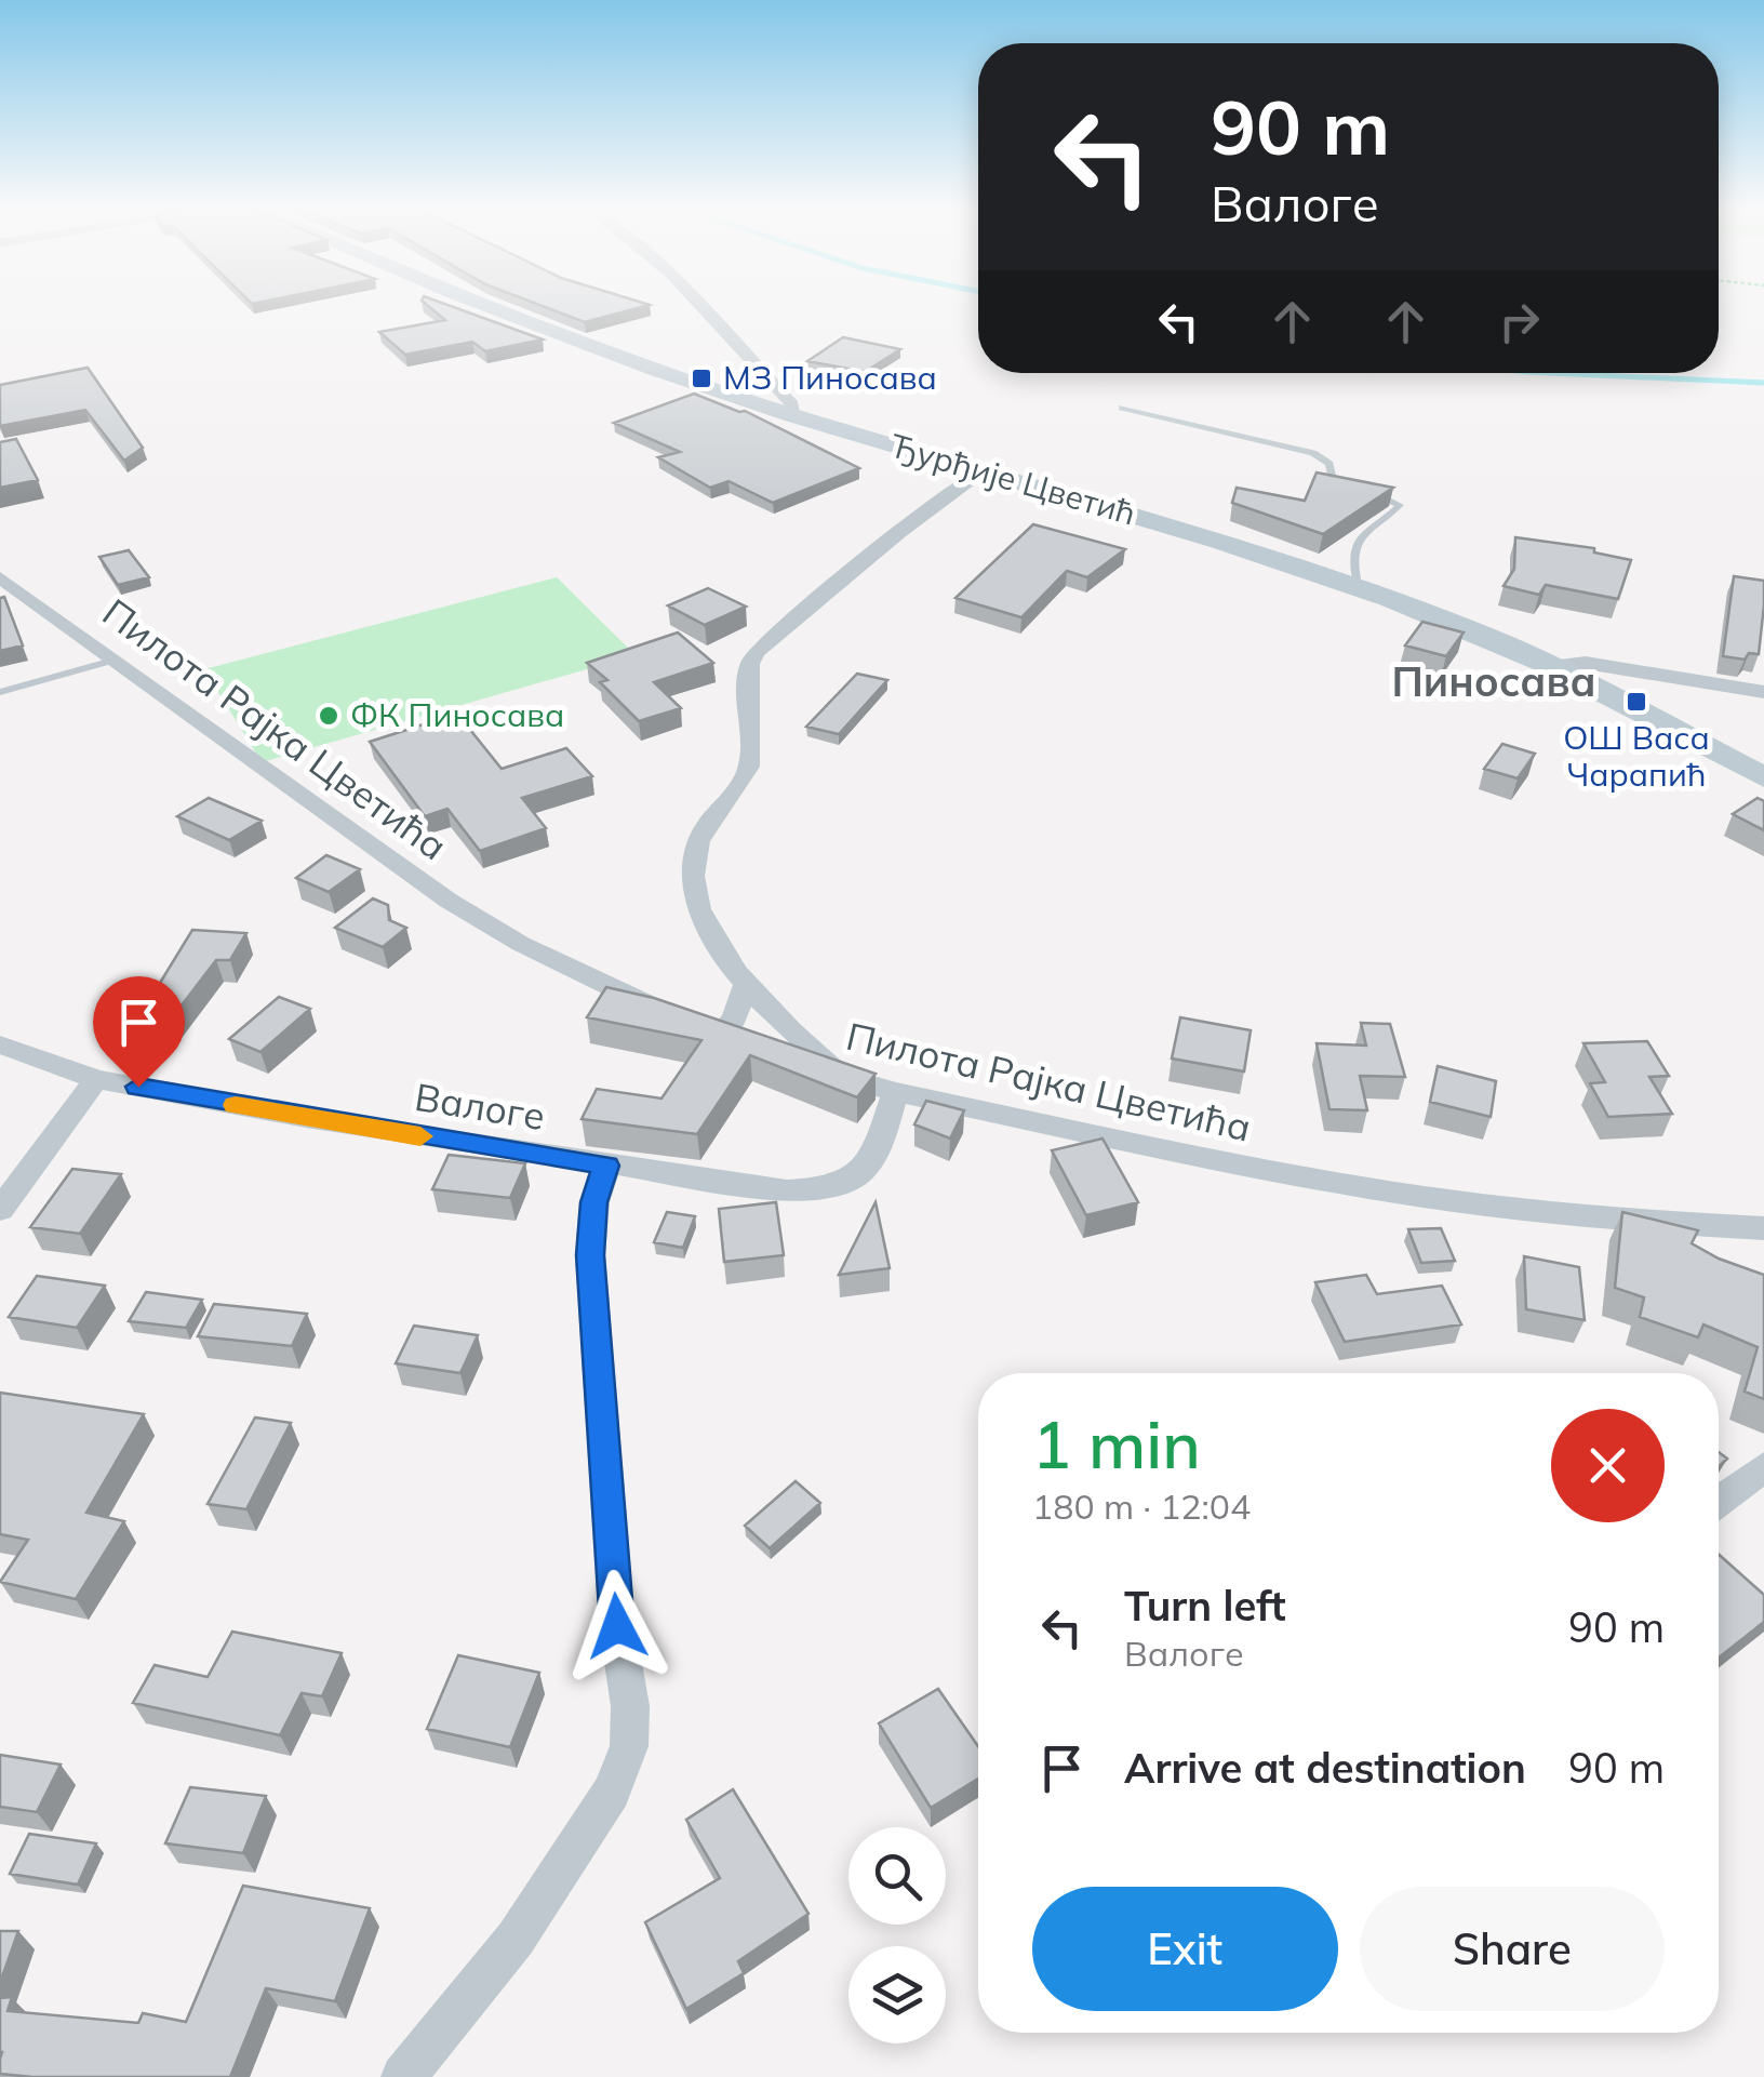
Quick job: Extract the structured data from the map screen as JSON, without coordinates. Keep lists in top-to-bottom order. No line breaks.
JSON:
{"streets":{"street":["Ђурђије Цветић","Пилота Рајка Цветића","Валоге"]},"crossings":[["Пилота Рајка Цветића","Валоге"]],"districts":["Пиносава"],"places":{"transit":["МЗ Пиносава","ОШ Васа Чарапић"],"other":["ФК Пиносава"]},"page":{"turn":["90 m","Валоге"],"heading":["1 min","180 m · 12:04"],"list":[{"name":"Turn left","note":"Валоге","value":"90 m"},{"name":"Arrive at destination","value":"90 m"}],"buttons":["Exit","Share"]}}
